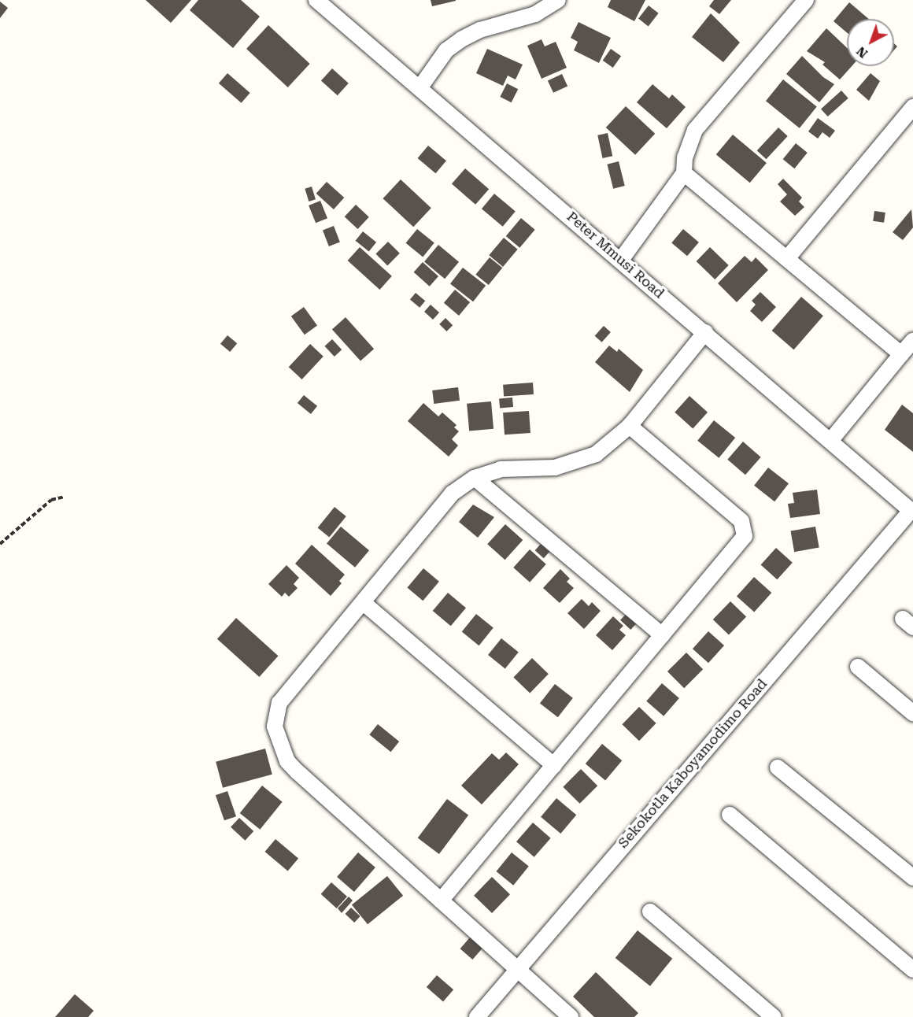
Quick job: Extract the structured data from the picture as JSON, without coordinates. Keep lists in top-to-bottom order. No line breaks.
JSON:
{"streets":{"street":["Peter Mmusi Road","Sekokotla Kaboyamodimo Road"]},"crossings":[["Peter Mmusi Road","Sekokotla Kaboyamodimo Road"]],"north":"bottom left"}
